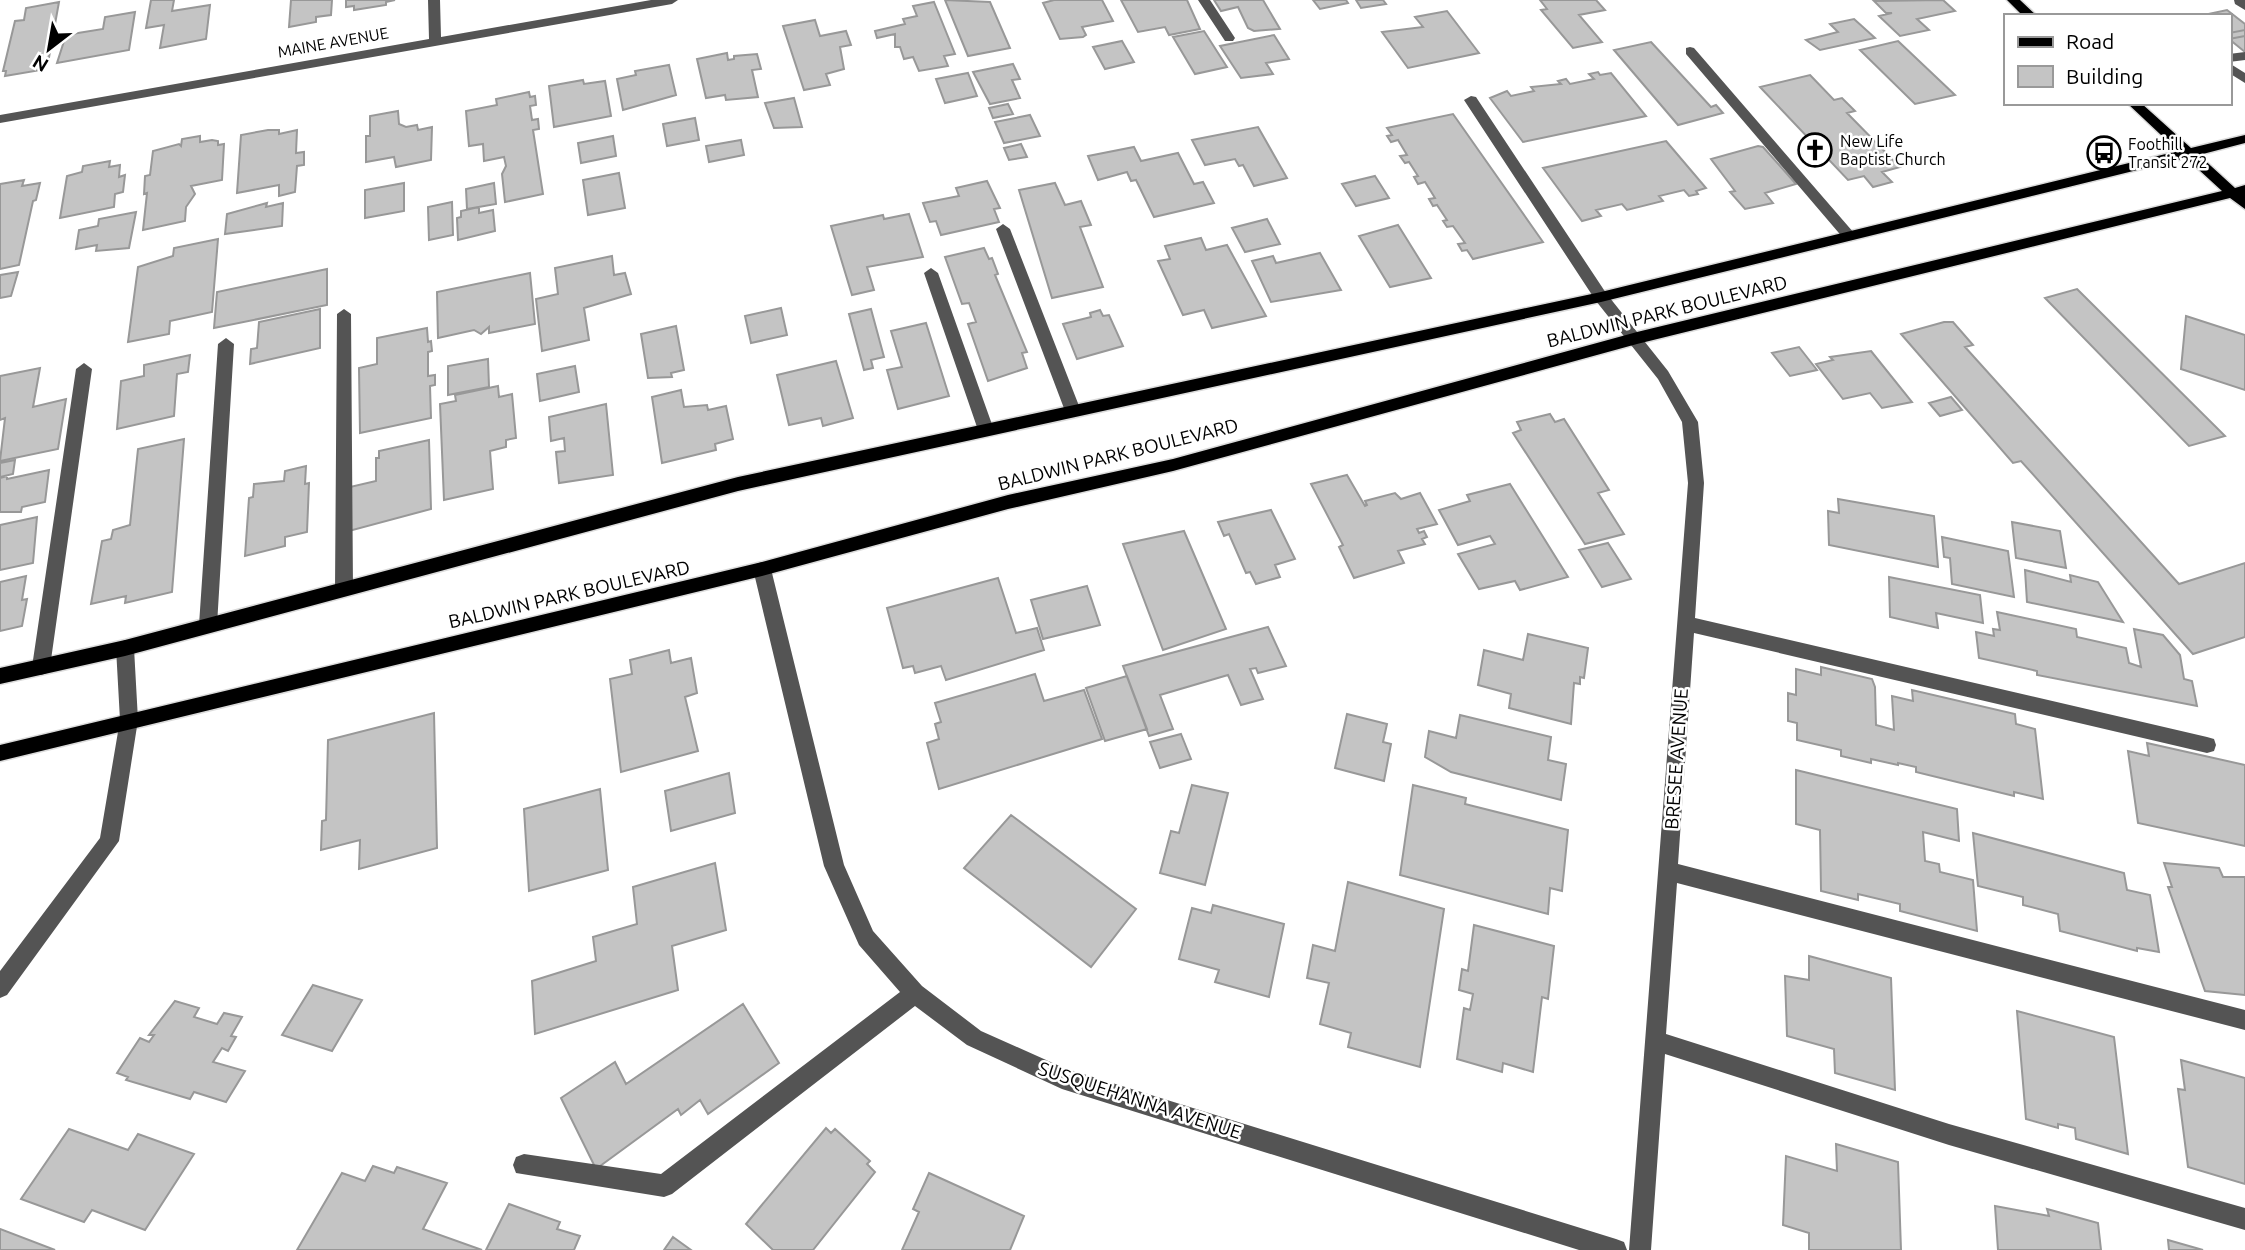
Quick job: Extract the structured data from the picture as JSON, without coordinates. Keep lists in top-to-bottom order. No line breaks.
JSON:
{"streets":{"main road":["BALDWIN PARK BOULEVARD"],"street":["MAINE AVENUE","BRESEE AVENUE","SUSQUEHANNA AVENUE"]},"crossings":[["BALDWIN PARK BOULEVARD","BRESEE AVENUE"],["BALDWIN PARK BOULEVARD","SUSQUEHANNA AVENUE"]],"places":{"church":["New Life Baptist Church"],"bus stop":["Foothill Transit 272"]},"legend":["Road","Building"],"north":"bottom left"}
